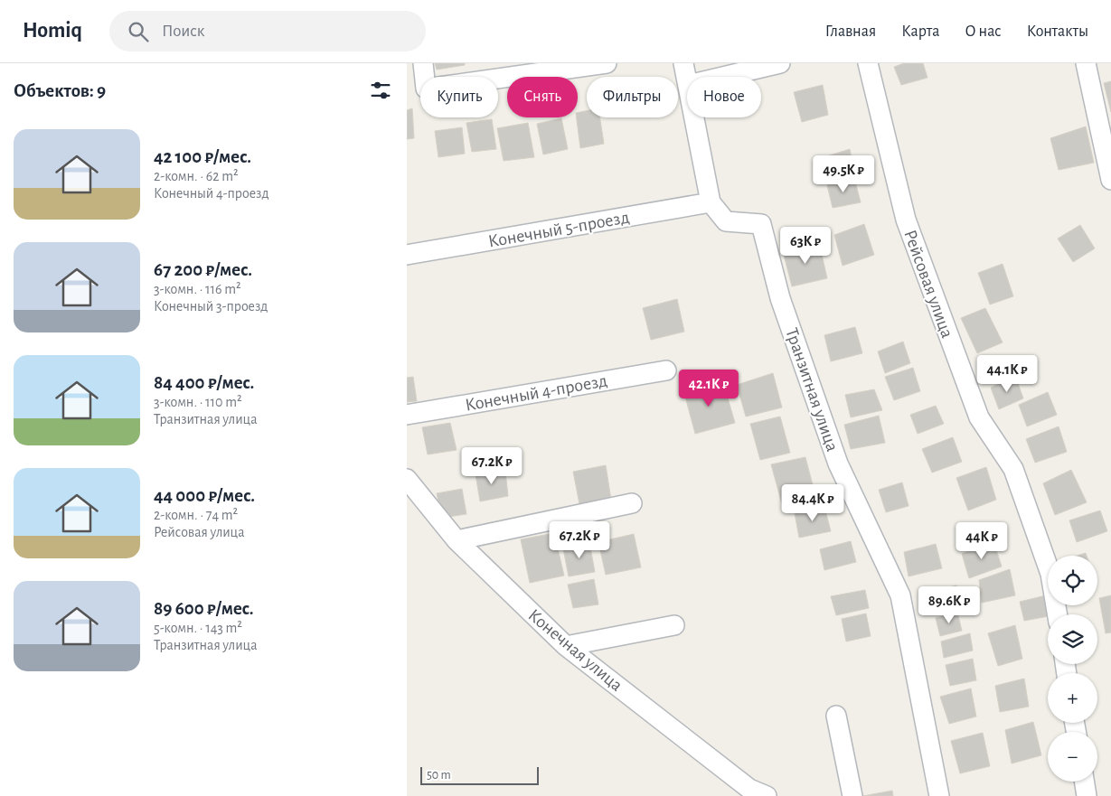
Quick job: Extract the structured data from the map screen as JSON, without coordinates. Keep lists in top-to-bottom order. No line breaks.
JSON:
{"streets":{"street":["Конечный 5-проезд","Рейсовая улица","Транзитная улица","Конечный 4-проезд","Конечная улица"]},"crossings":[["Конечный 5-проезд","Транзитная улица"]],"scale_bar":"50 m","page":{"header":"Homiq","search":"Поиск","nav":["Главная","Карта","О нас","Контакты"],"heading":"Объектов: 9","chip":["Купить","Снять","Фильтры","Новое"],"list":[{"name":"42 100 ₽/мес.","note":"2-комн. · 62 m² · Конечный 4-проезд"},{"name":"67 200 ₽/мес.","note":"3-комн. · 116 m² · Конечный 3-проезд"},{"name":"84 400 ₽/мес.","note":"3-комн. · 110 m² · Транзитная улица"},{"name":"44 000 ₽/мес.","note":"2-комн. · 74 m² · Рейсовая улица"},{"name":"89 600 ₽/мес.","note":"5-комн. · 143 m² · Транзитная улица"}],"price":["49.5K ₽","63K ₽","44.1K ₽","42.1K ₽","67.2K ₽","84.4K ₽","67.2K ₽","44K ₽","89.6K ₽"],"map_buttons":["+","−"],"scale":"50 m"}}
